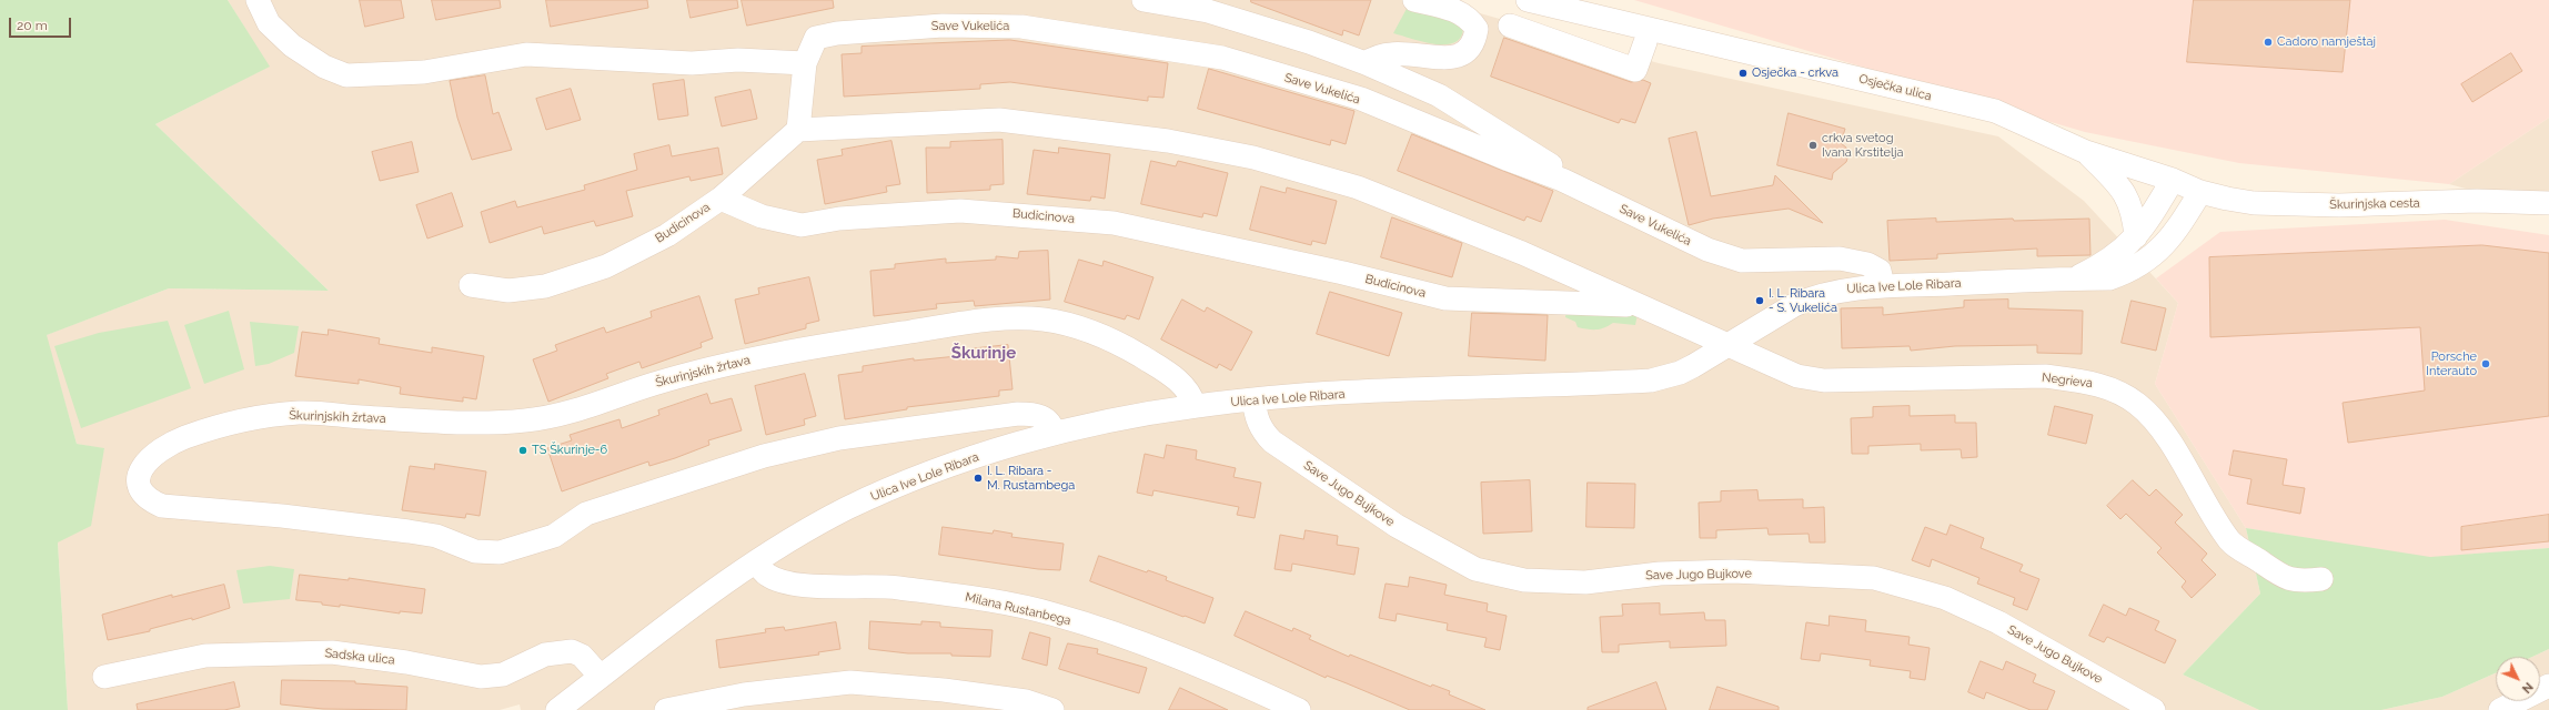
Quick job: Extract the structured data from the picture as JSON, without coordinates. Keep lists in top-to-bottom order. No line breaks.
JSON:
{"streets":{"street":["Save Vukelića","Osječka ulica","Škurinjska cesta","Budicinova","Ulica Ive Lole Ribara","Škurinjskih žrtava","Negrieva","Save Jugo Bujkove","Milana Rustanbega","Sadska ulica"]},"crossings":[["Save Vukelića","Ulica Ive Lole Ribara"],["Save Vukelića","Negrieva"],["Osječka ulica","Škurinjska cesta"],["Osječka ulica","Ulica Ive Lole Ribara"],["Škurinjska cesta","Ulica Ive Lole Ribara"],["Budicinova","Negrieva"],["Ulica Ive Lole Ribara","Škurinjskih žrtava"],["Ulica Ive Lole Ribara","Negrieva"],["Ulica Ive Lole Ribara","Save Jugo Bujkove"],["Ulica Ive Lole Ribara","Milana Rustanbega"],["Ulica Ive Lole Ribara","Sadska ulica"]],"districts":["Škurinje"],"places":["Cadoro namještaj","Osječka - crkva","crkva svetog Ivana Krstitelja","I. L. Ribara - S. Vukelića","Porsche Interauto","TS Škurinje-6","I. L. Ribara - M. Rustambega"],"scale_bar":"20 m","north":"bottom right"}
